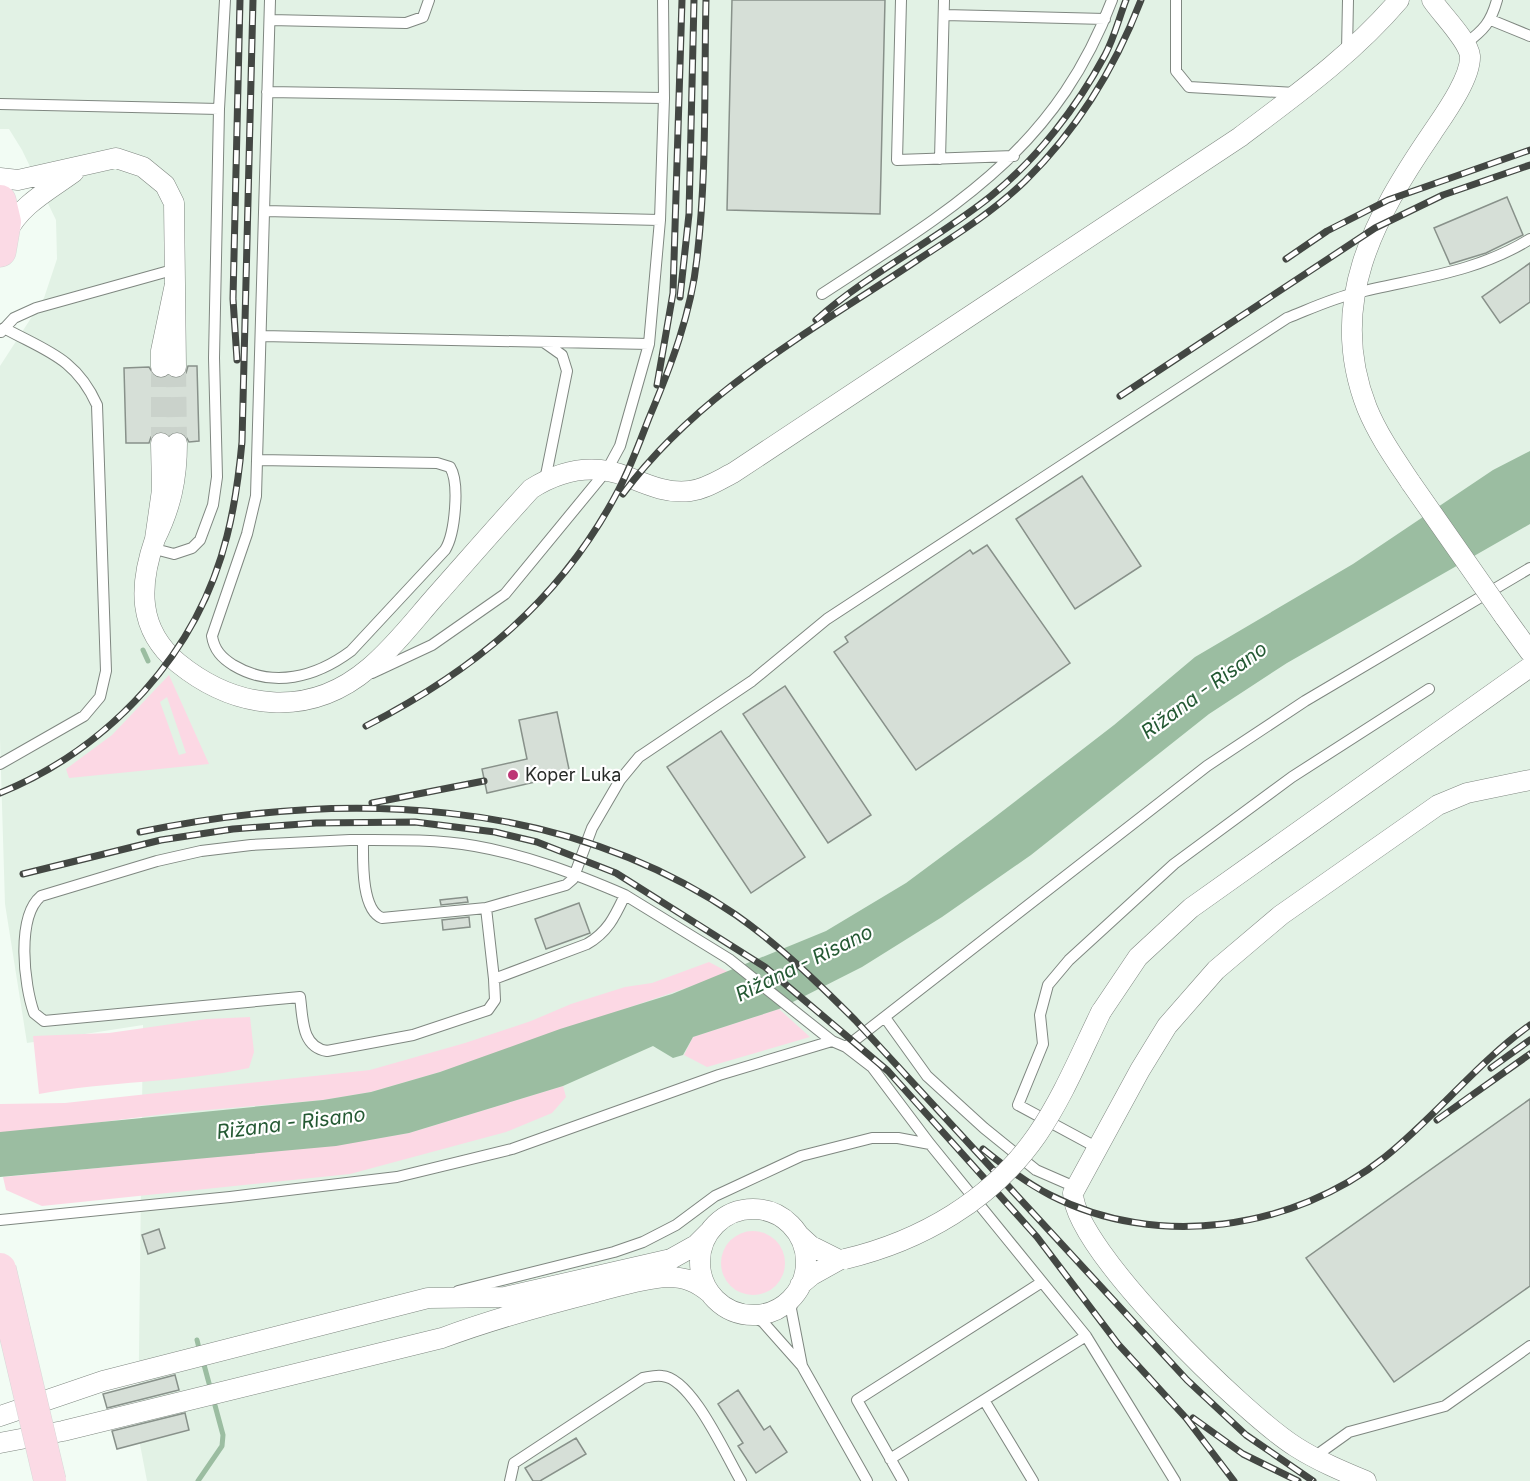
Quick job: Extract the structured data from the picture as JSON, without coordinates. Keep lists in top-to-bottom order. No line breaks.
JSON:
{"water":["Rižana - Risano"],"places":["Koper Luka"]}
